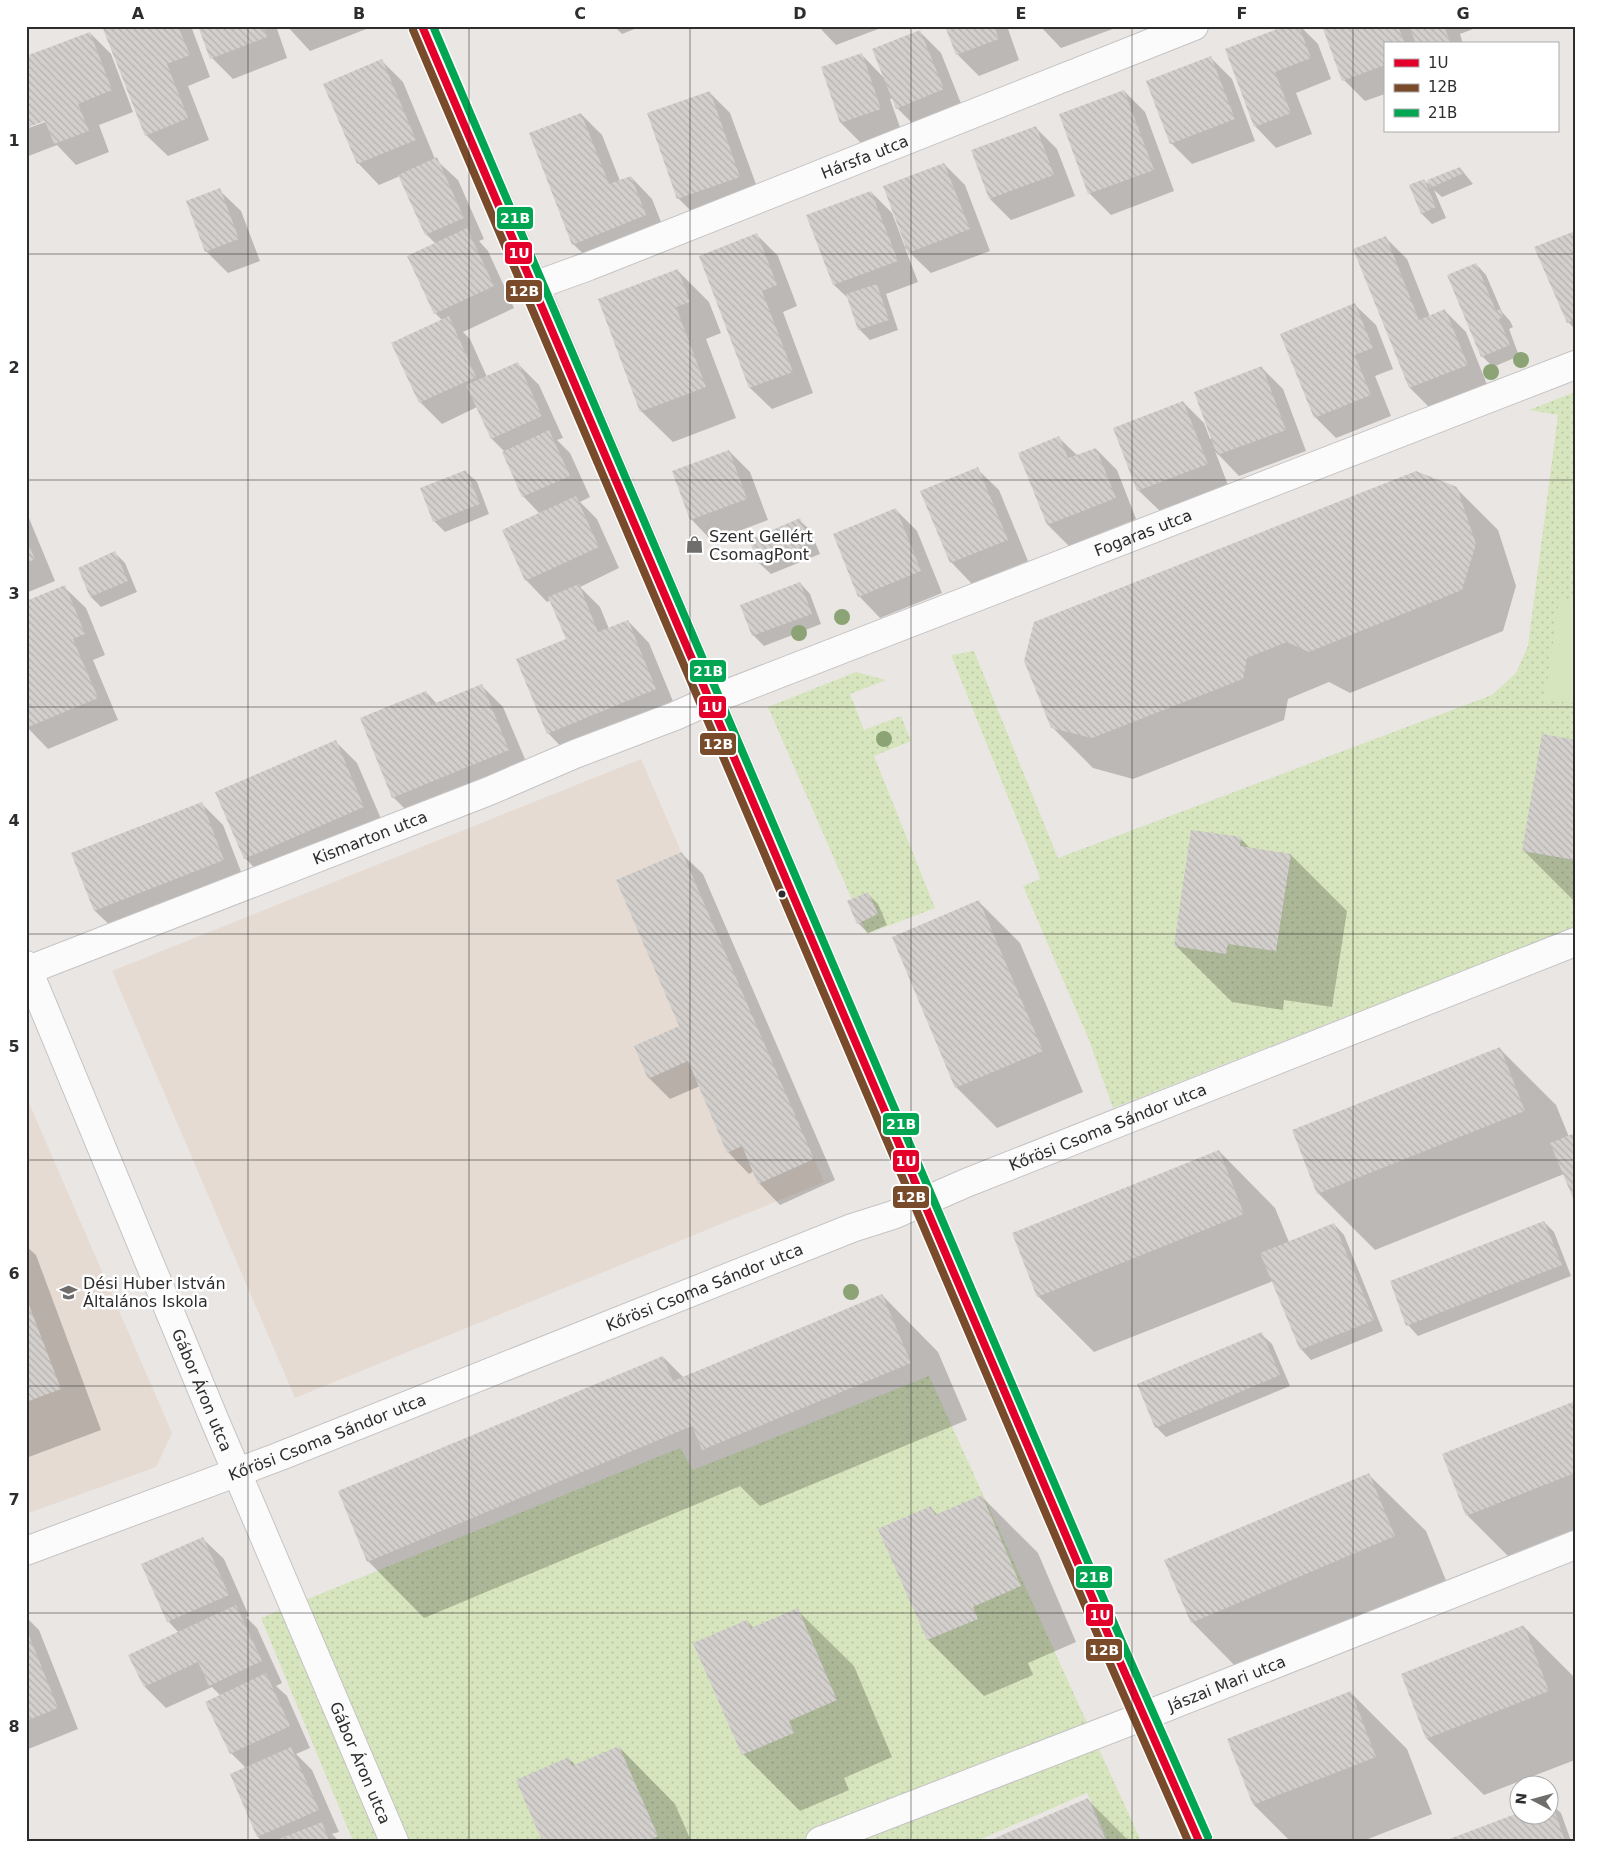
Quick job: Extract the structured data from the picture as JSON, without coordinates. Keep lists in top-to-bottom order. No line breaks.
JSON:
{"streets":{"street":["Hársfa utca","Fogaras utca","Kismarton utca","Kőrösi Csoma Sándor utca","Gábor Áron utca","Jászai Mari utca"]},"crossings":[["Fogaras utca","Kismarton utca"],["Kismarton utca","Gábor Áron utca"],["Kőrösi Csoma Sándor utca","Gábor Áron utca"]],"places":{"shop":["Szent Gellért CsomagPont"],"school or university":["Dési Huber István Általános Iskola"]},"lines":["transit line 1U","transit line 21B","transit line 12B"],"legend":["1U","12B","21B"],"north":"left","grid":{"columns":["A","B","C","D","E","F","G"],"rows":["1","2","3","4","5","6","7","8"]}}
